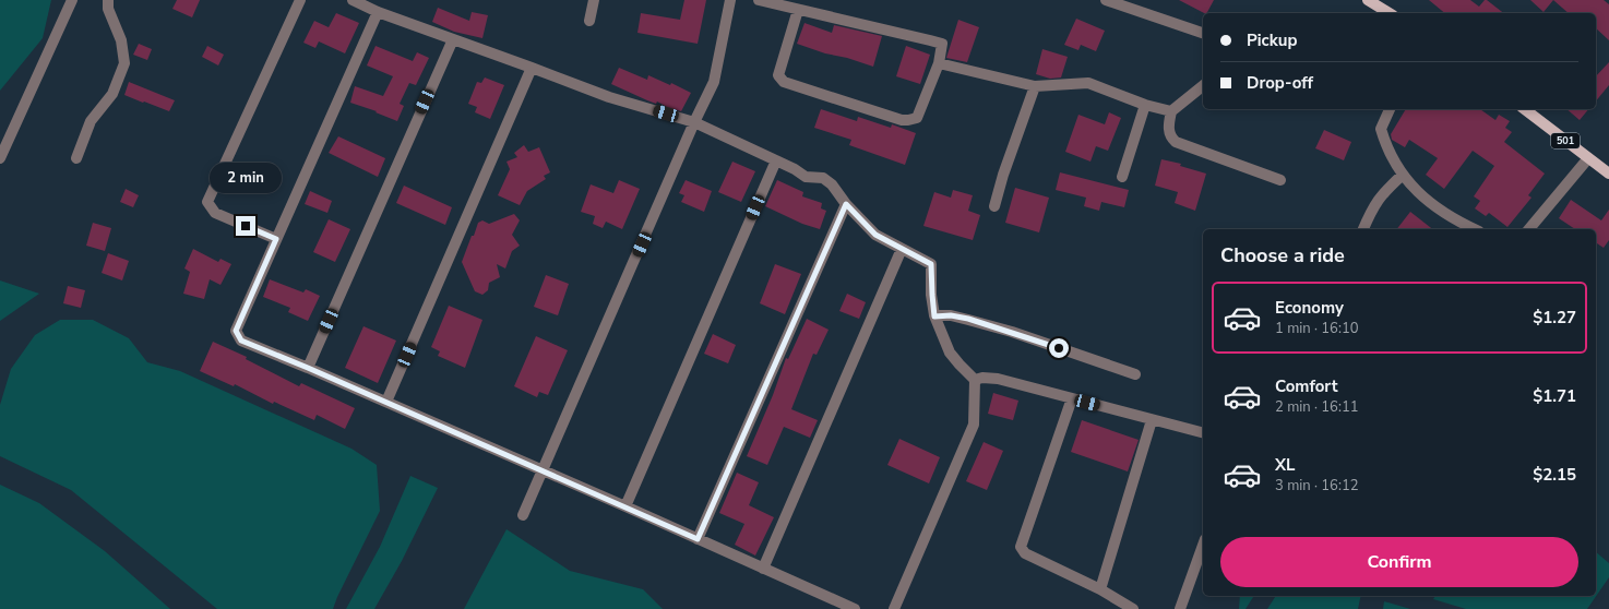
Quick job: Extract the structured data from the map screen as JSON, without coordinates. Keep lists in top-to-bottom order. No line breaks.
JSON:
{"streets":{"main road":["501"]},"page":{"banner":["Pickup","Drop-off"],"bubble":"2 min","heading":"Choose a ride","list":[{"name":"Economy","note":"1 min · 16:10","value":"$1.27"},{"name":"Comfort","note":"2 min · 16:11","value":"$1.71"},{"name":"XL","note":"3 min · 16:12","value":"$2.15"}],"buttons":"Confirm"}}
